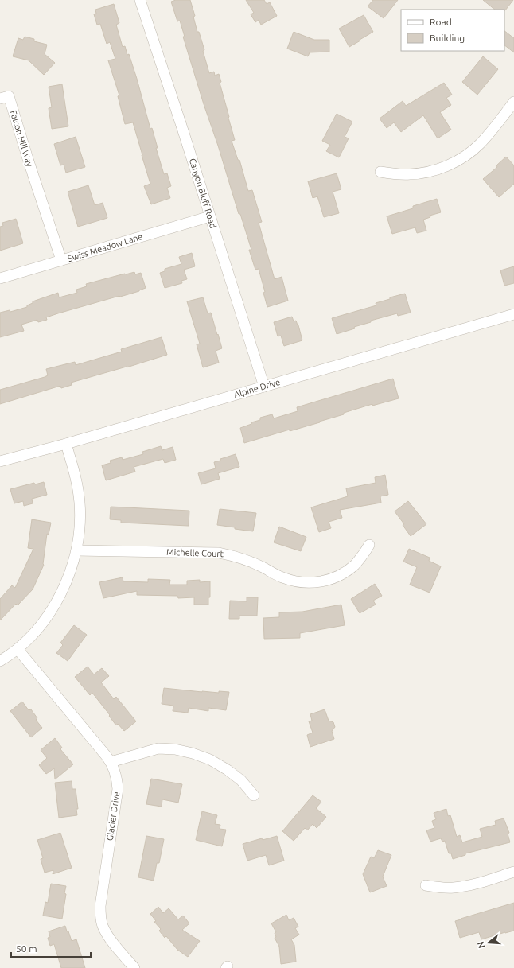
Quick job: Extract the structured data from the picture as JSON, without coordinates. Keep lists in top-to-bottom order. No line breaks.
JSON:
{"streets":{"street":["Falcon Hill Way","Canyon Bluff Road","Swiss Meadow Lane","Alpine Drive","Michelle Court","Glacier Drive"]},"crossings":[["Falcon Hill Way","Swiss Meadow Lane"],["Canyon Bluff Road","Swiss Meadow Lane"],["Canyon Bluff Road","Alpine Drive"]],"legend":["Road","Building"],"scale_bar":"50 m","north":"left"}
